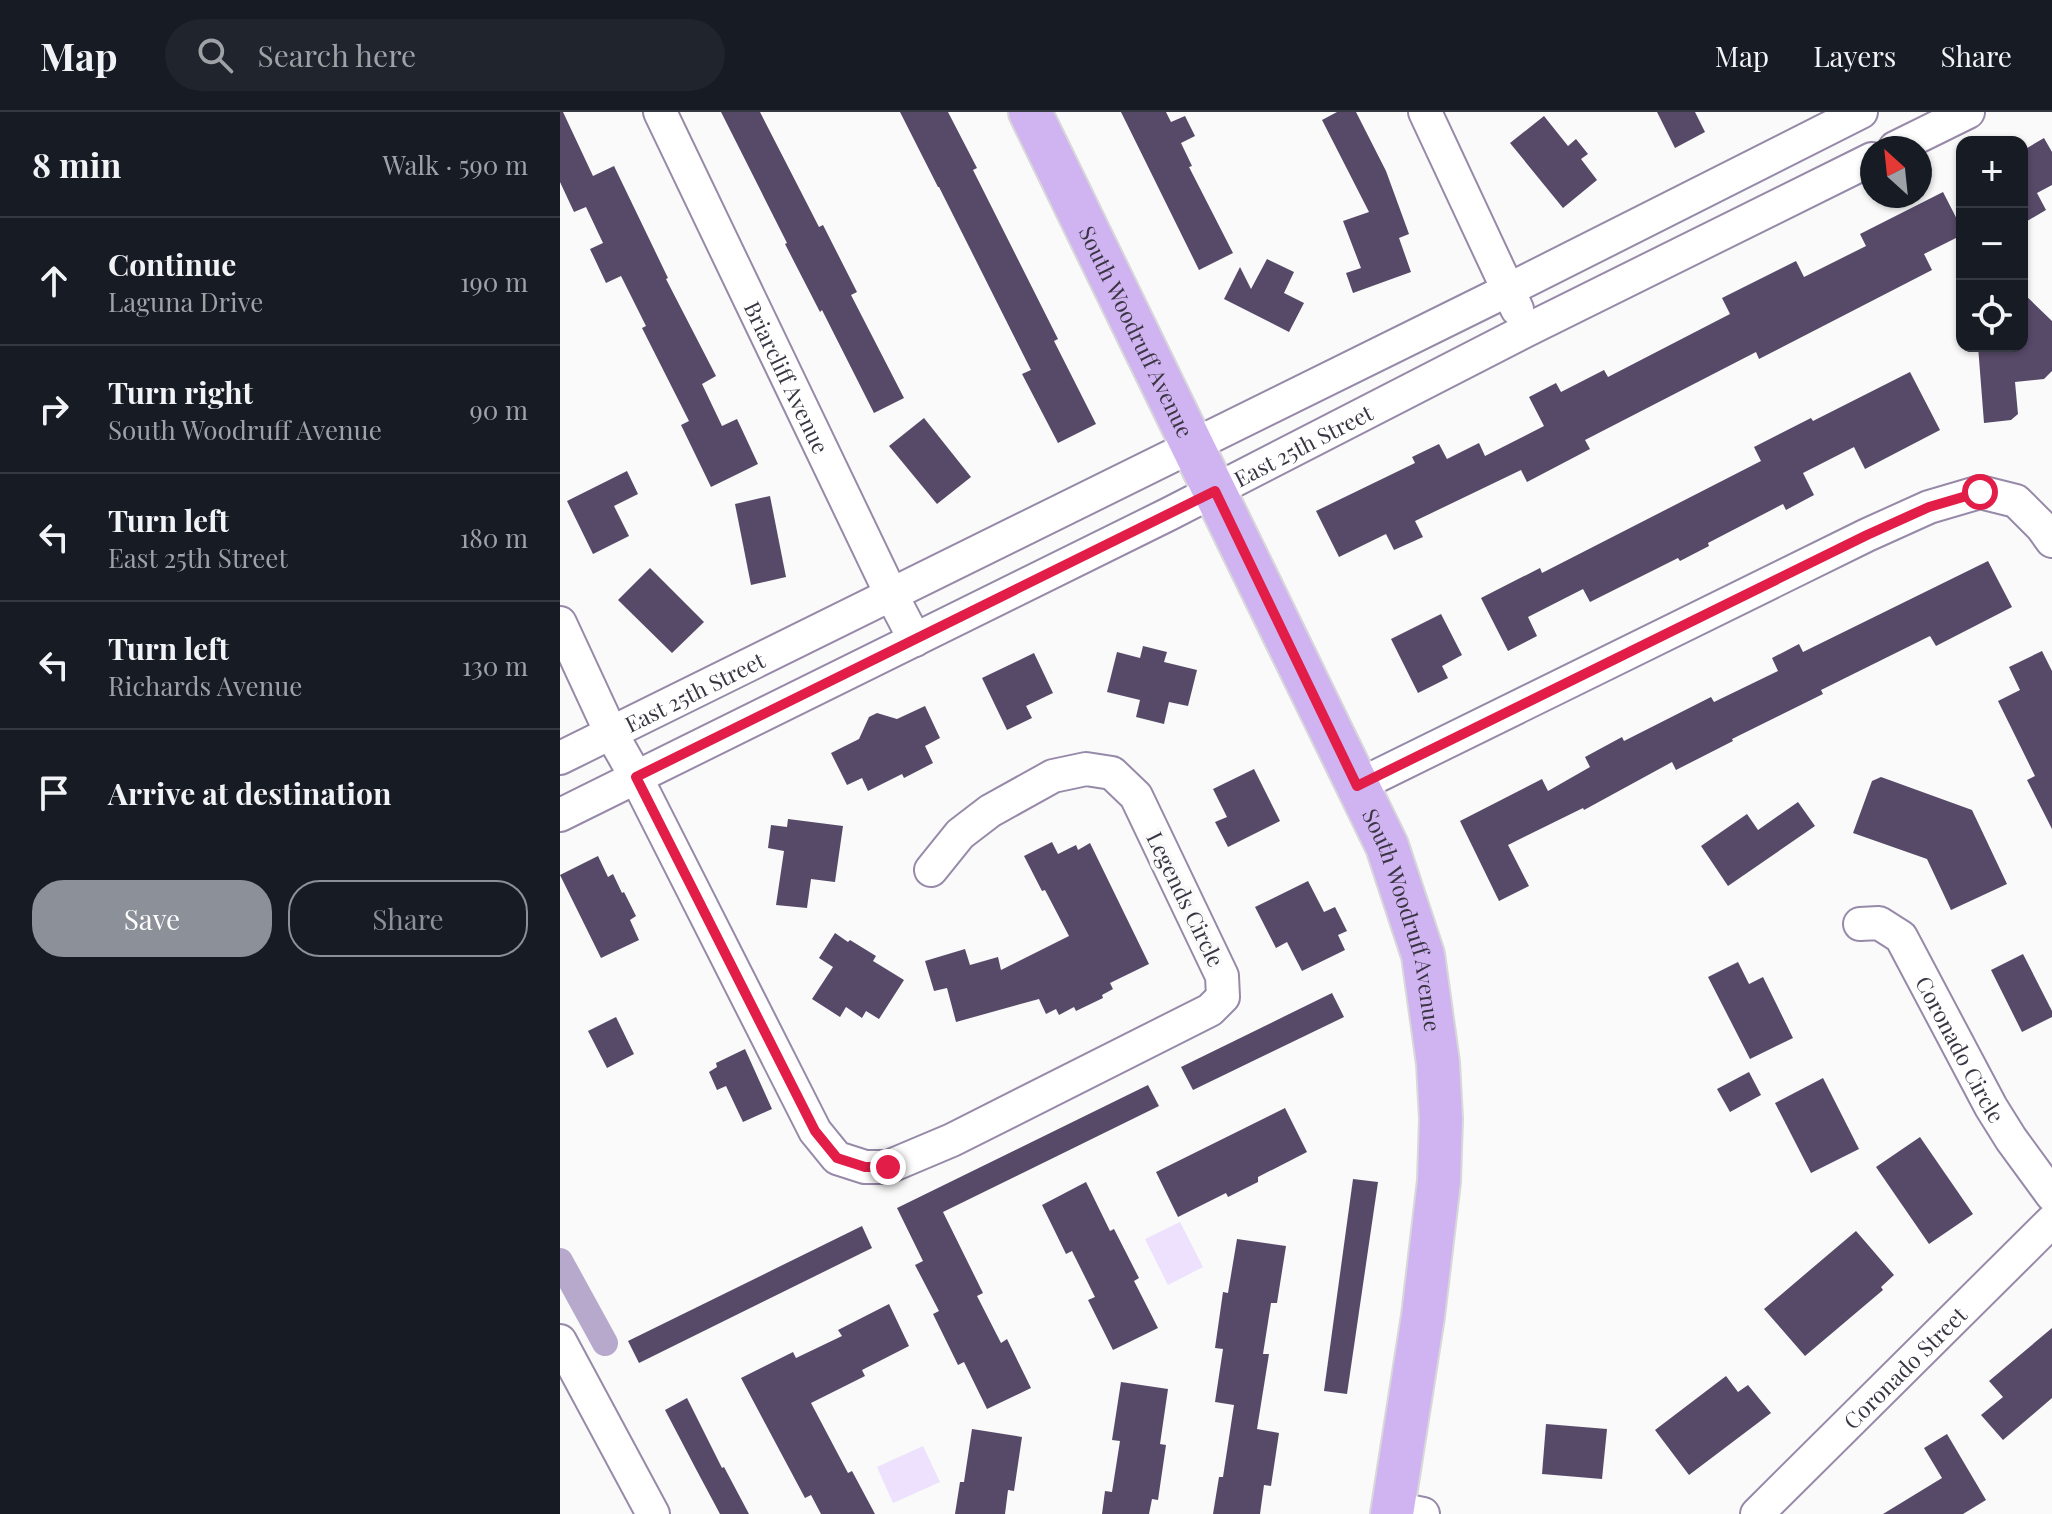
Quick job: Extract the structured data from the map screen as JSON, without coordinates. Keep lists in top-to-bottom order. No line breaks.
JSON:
{"streets":{"main road":["South Woodruff Avenue"],"street":["Briarcliff Avenue","East 25th Street","Legends Circle","Coronado Circle","Coronado Street"]},"crossings":[["South Woodruff Avenue","East 25th Street"],["Briarcliff Avenue","East 25th Street"],["East 25th Street","Legends Circle"]],"north":"top left","page":{"header":"Map","search":"Search here","nav":["Map","Layers","Share"],"heading":["8 min","Walk · 590 m"],"map_buttons":["+","−"],"list":[["Continue","Laguna Drive","190 m"],["Turn right","South Woodruff Avenue","90 m"],["Turn left","East 25th Street","180 m"],["Turn left","Richards Avenue","130 m"],"Arrive at destination"],"buttons":["Save","Share"]}}
